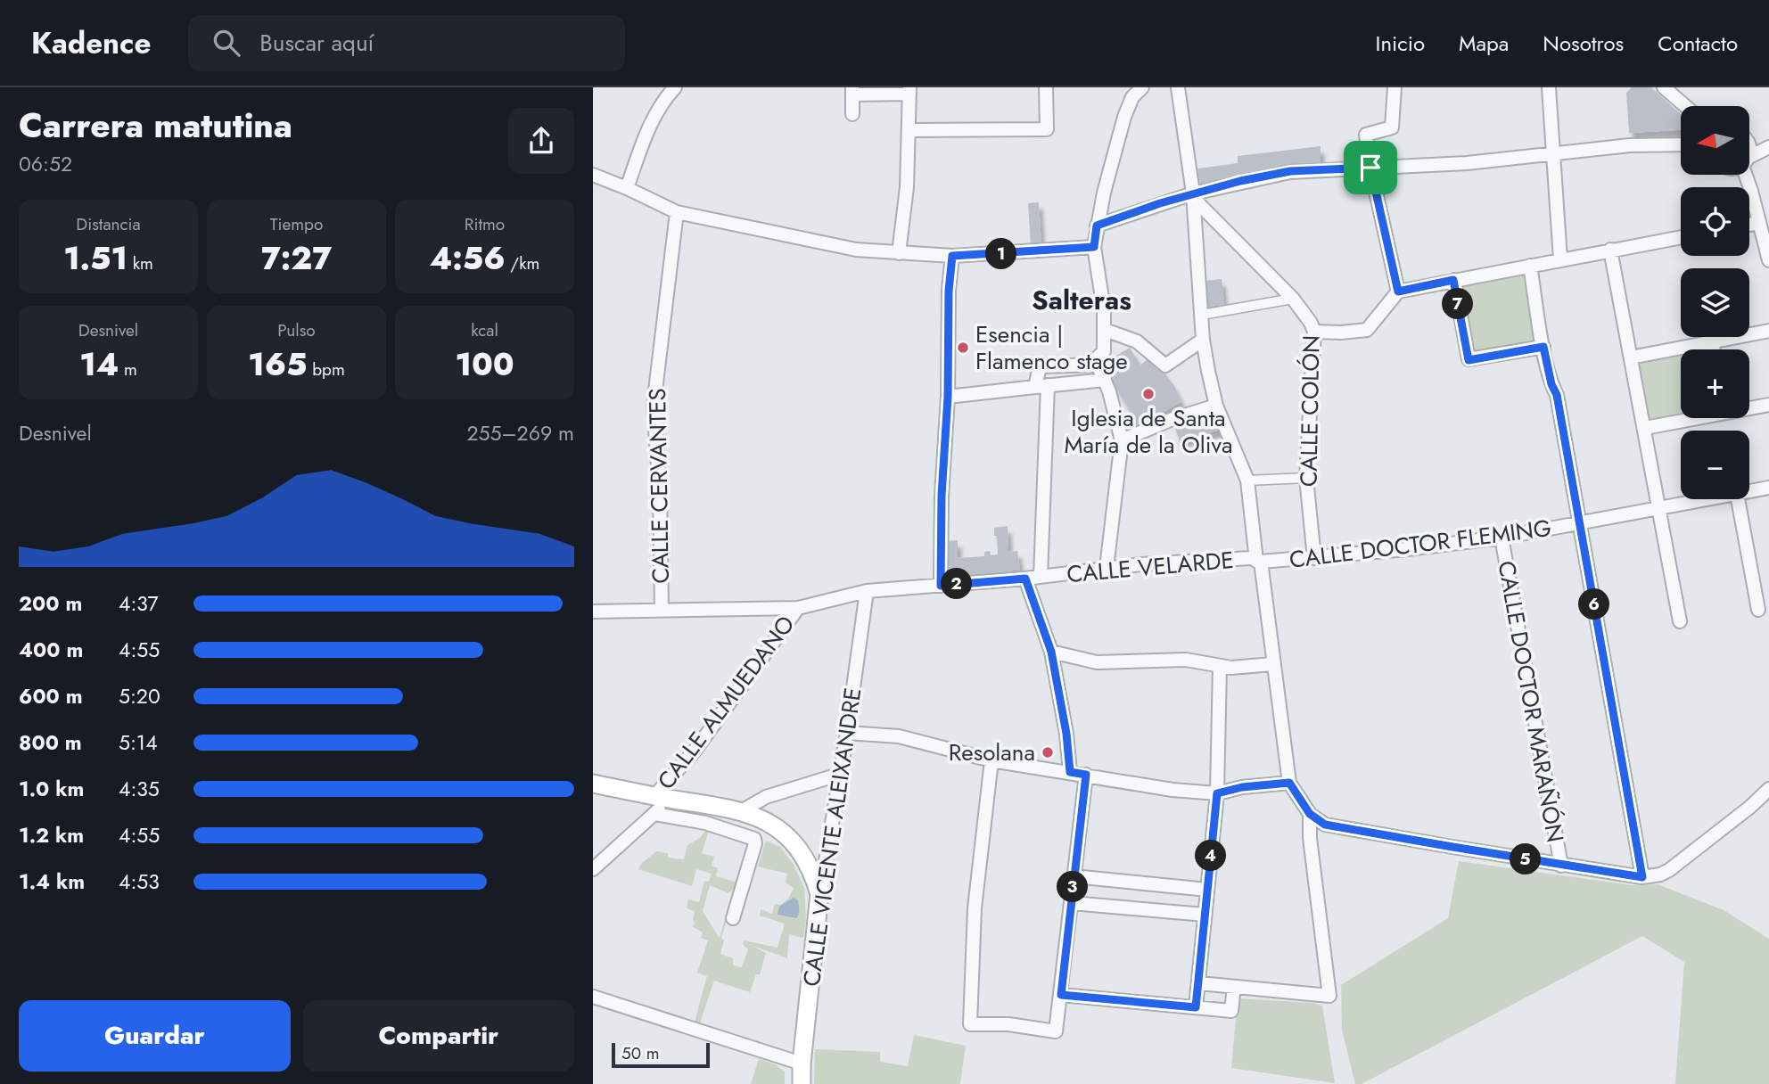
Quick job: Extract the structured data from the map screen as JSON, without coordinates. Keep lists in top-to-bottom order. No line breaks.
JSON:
{"streets":{"main road":["CALLE VICENTE ALEIXANDRE"],"street":["CALLE COLÓN","CALLE CERVANTES","CALLE DOCTOR FLEMING","CALLE VELARDE","CALLE DOCTOR MARAÑÓN","CALLE ALMUEDANO"]},"crossings":[["CALLE COLÓN","CALLE DOCTOR FLEMING"],["CALLE CERVANTES","CALLE VELARDE"],["CALLE DOCTOR FLEMING","CALLE VELARDE"],["CALLE DOCTOR FLEMING","CALLE DOCTOR MARAÑÓN"],["CALLE VELARDE","CALLE ALMUEDANO"],["CALLE VELARDE","CALLE VICENTE ALEIXANDRE"]],"districts":["Salteras"],"places":["Esencia | Flamenco stage","Iglesia de Santa María de la Oliva","Resolana"],"scale_bar":"50 m","north":"left","page":{"header":"Kadence","search":"Buscar aquí","nav":["Inicio","Mapa","Nosotros","Contacto"],"heading":["Carrera matutina","06:52"],"map_buttons":["+","−"],"stats":[["Distancia","1.51 km"],["Tiempo","7:27"],["Ritmo","4:56 /km"],["Desnivel","14 m"],["Pulso","165 bpm"],["kcal","100"]],"pins":["1","7","2","6","4","5","3"],"chart":["Desnivel","255–269 m"],"list":[{"name":"200 m","note":"4:37"},{"name":"400 m","note":"4:55"},{"name":"600 m","note":"5:20"},{"name":"800 m","note":"5:14"},{"name":"1.0 km","note":"4:35"},{"name":"1.2 km","note":"4:55"},{"name":"1.4 km","note":"4:53"}],"buttons":["Guardar","Compartir"],"scale":"50 m"}}
